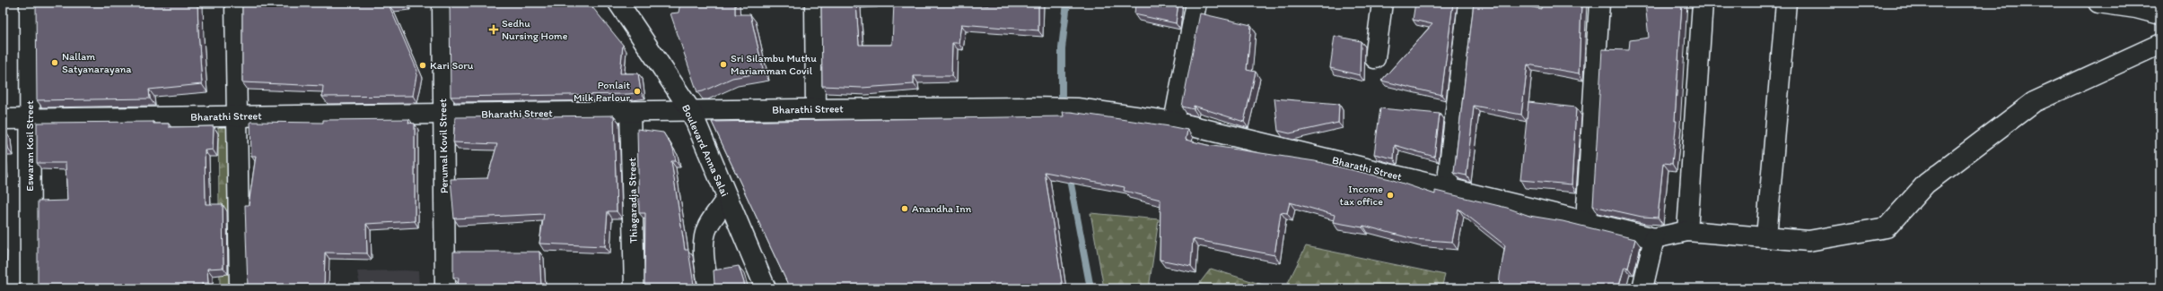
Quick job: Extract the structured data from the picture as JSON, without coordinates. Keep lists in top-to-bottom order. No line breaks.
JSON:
{"streets":{"street":["Bharathi Street","Eswaran Koil Street","Perumal Kovil Street","Boulevard Anna Salai","Thiagaradja Street"]},"crossings":[["Bharathi Street","Eswaran Koil Street"],["Bharathi Street","Perumal Kovil Street"],["Bharathi Street","Boulevard Anna Salai"],["Bharathi Street","Thiagaradja Street"]],"places":{"health":["Sedhu Nursing Home"],"other":["Nallam Satyanarayana","Sri Silambu Muthu Mariamman Covil","Kari Soru","Ponlait Milk Parlour","Income tax office","Anandha Inn"]}}
